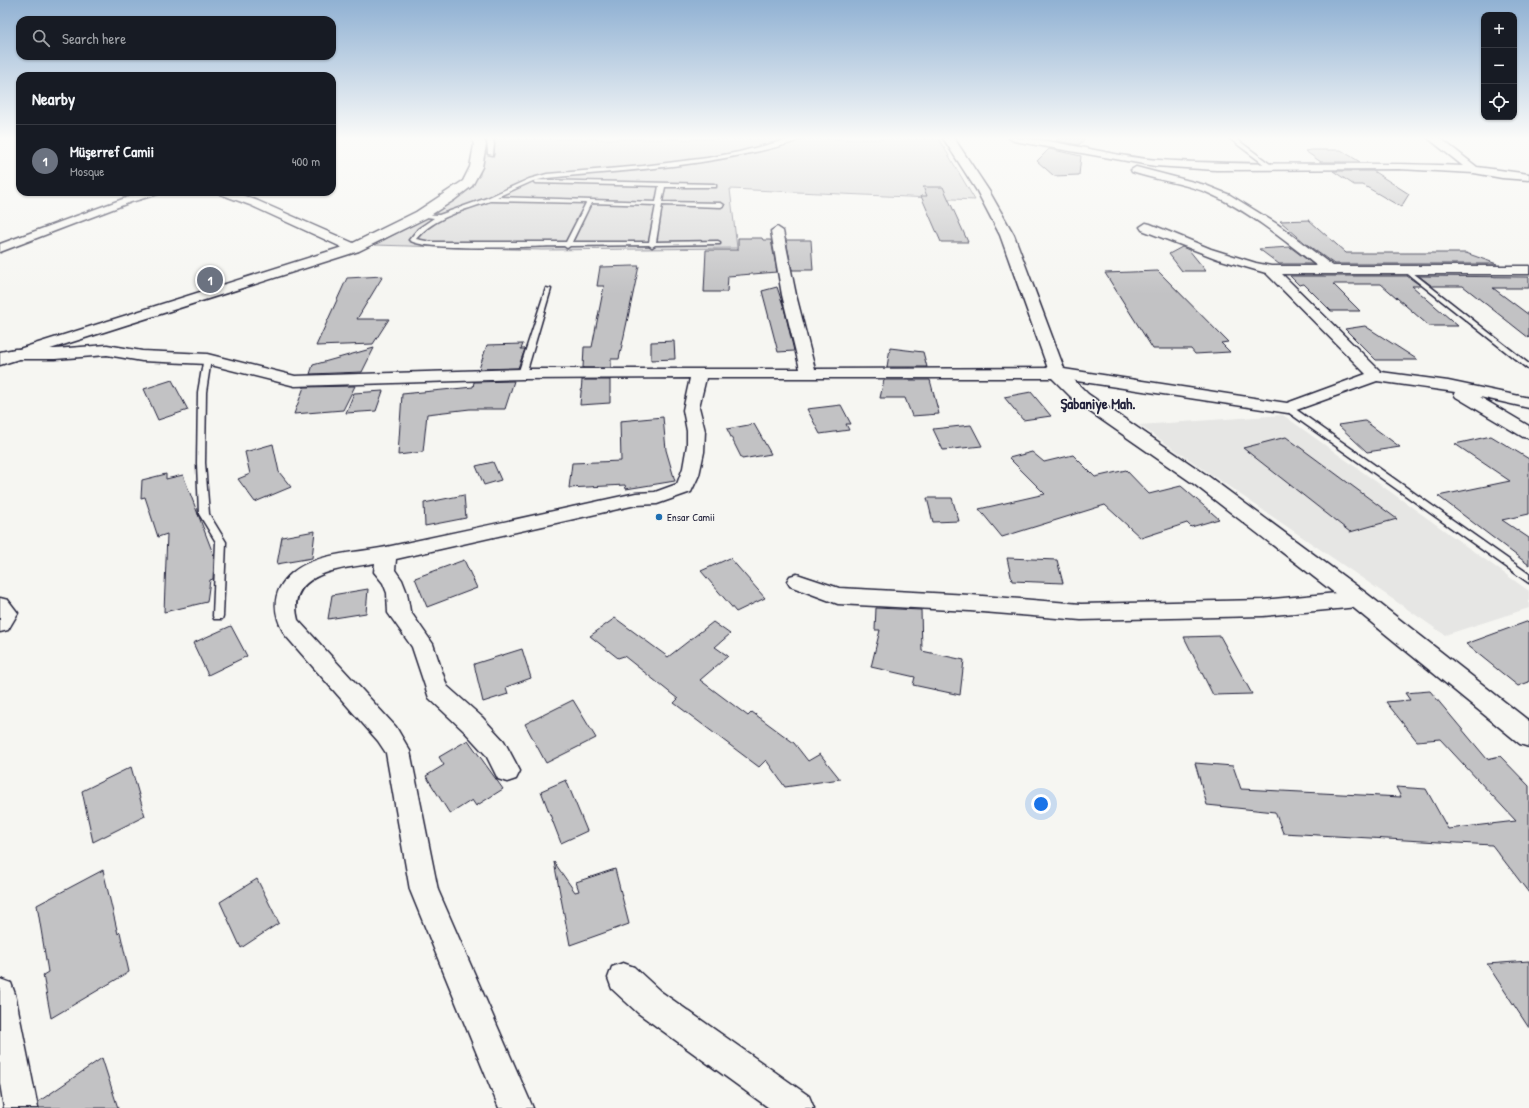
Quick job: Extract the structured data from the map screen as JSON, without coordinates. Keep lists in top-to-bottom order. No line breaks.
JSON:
{"districts":["Şabaniye Mah."],"places":["Ensar Camii"],"page":{"map_buttons":["+","−"],"search":"Search here","heading":"Nearby","list":[{"mark":"1","name":"Müşerref Camii","note":"Mosque","value":"400 m"}],"pins":"1"}}
